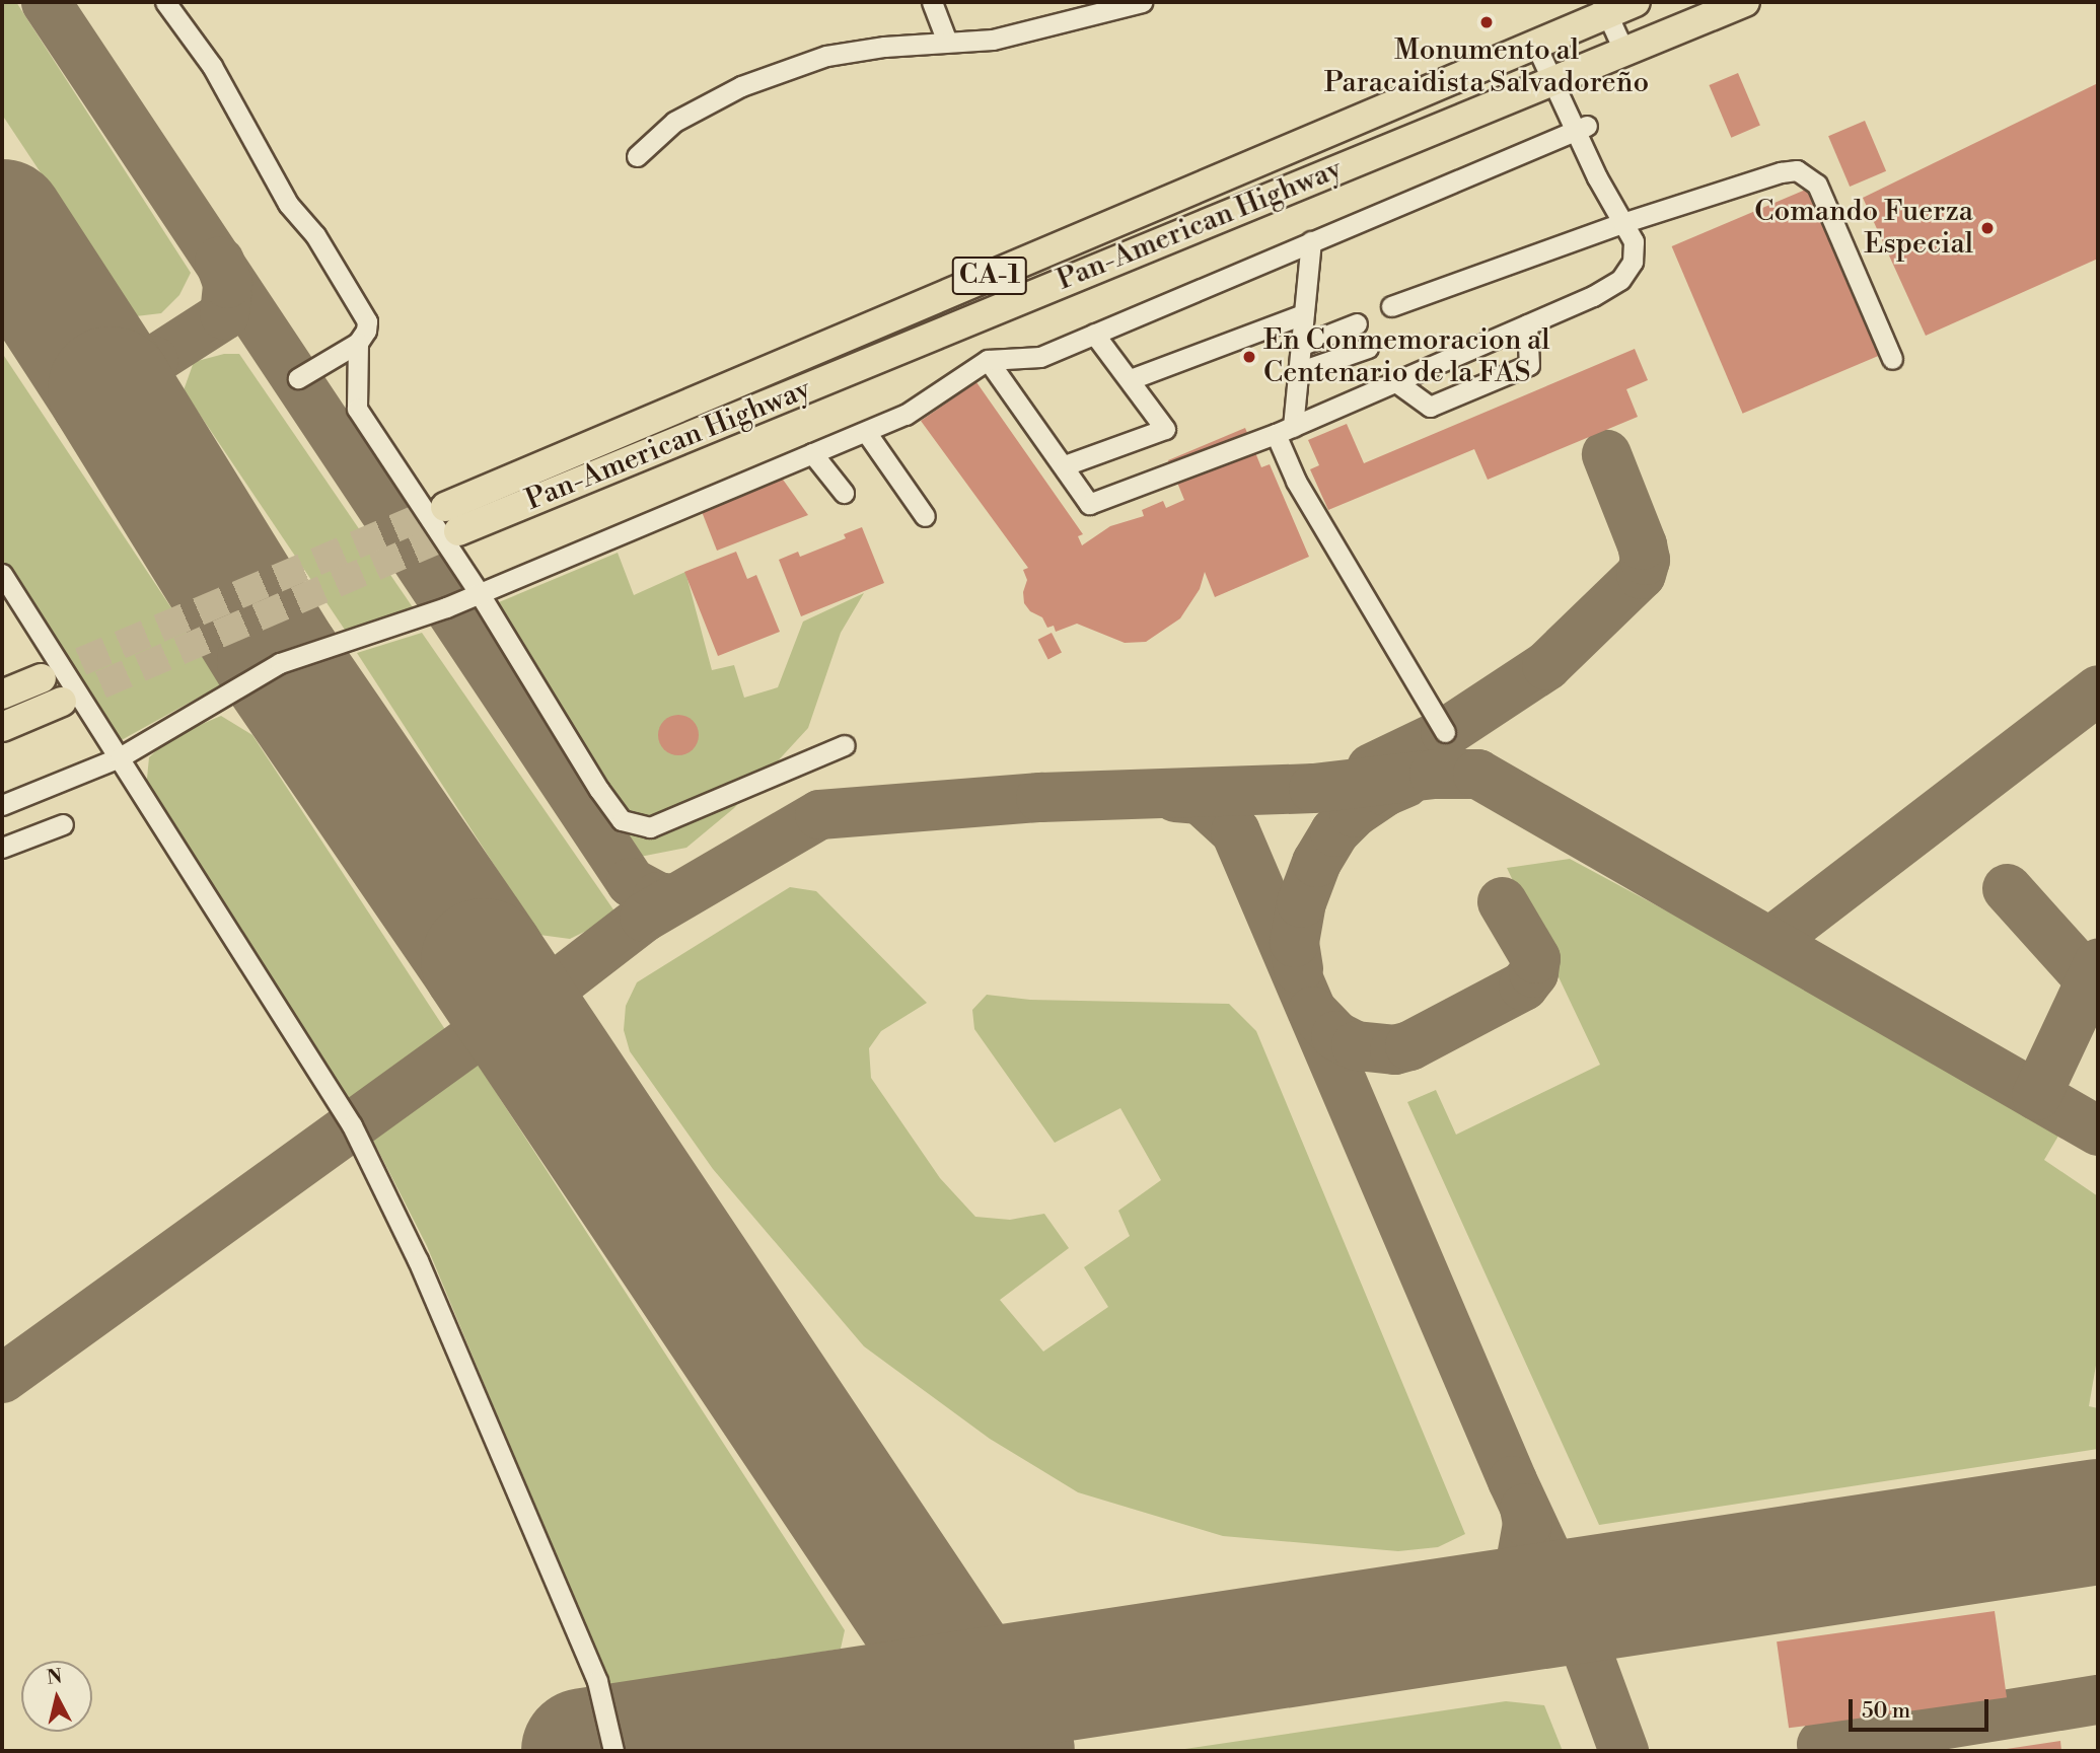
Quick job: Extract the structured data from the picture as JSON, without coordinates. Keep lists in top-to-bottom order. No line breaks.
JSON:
{"streets":{"highway":["Pan-American Highway","CA-1"]},"places":["Monumento al Paracaidista Salvadoreño","Comando Fuerza Especial","En Conmemoracion al Centenario de la FAS"],"scale_bar":"50 m","north":"top"}
